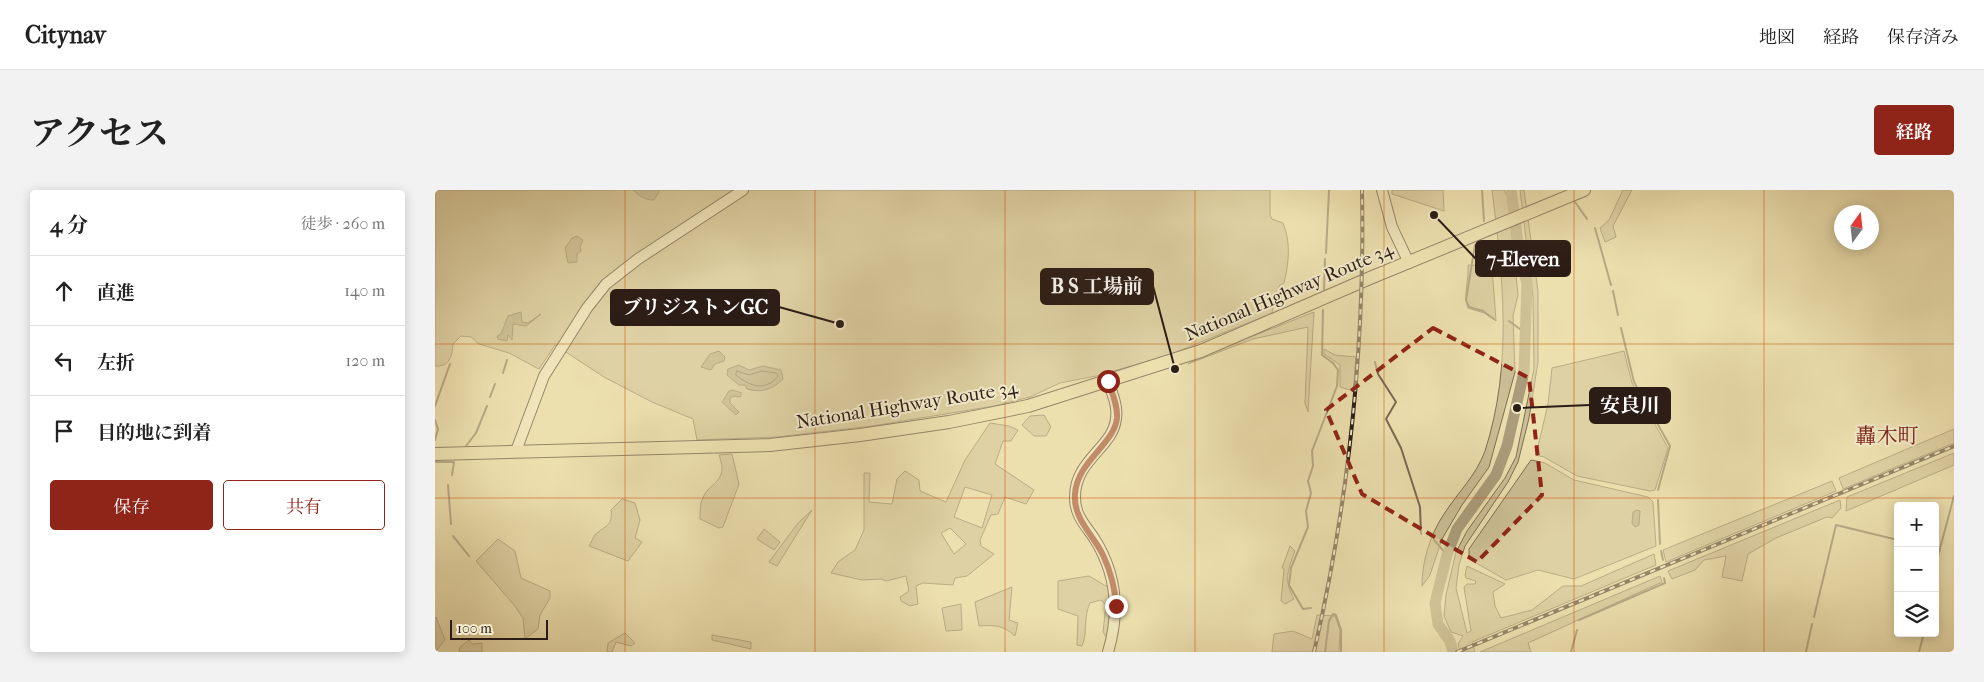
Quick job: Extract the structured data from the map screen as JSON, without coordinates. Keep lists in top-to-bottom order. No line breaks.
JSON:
{"streets":{"highway":["National Highway Route 34"]},"districts":["轟木町"],"places":["7-Eleven","ブリジストンGC","B S 工場前","安良川"],"scale_bar":"100 m","north":"top","page":{"header":"Citynav","nav":["地図","経路","保存済み"],"title":"アクセス","buttons":["経路",["保存","共有"]],"heading":["4 分","徒歩 · 260 m"],"list":[["直進","140 m"],["左折","120 m"],"目的地に到着"],"map_buttons":["+","−"],"scale":"100 m"}}
